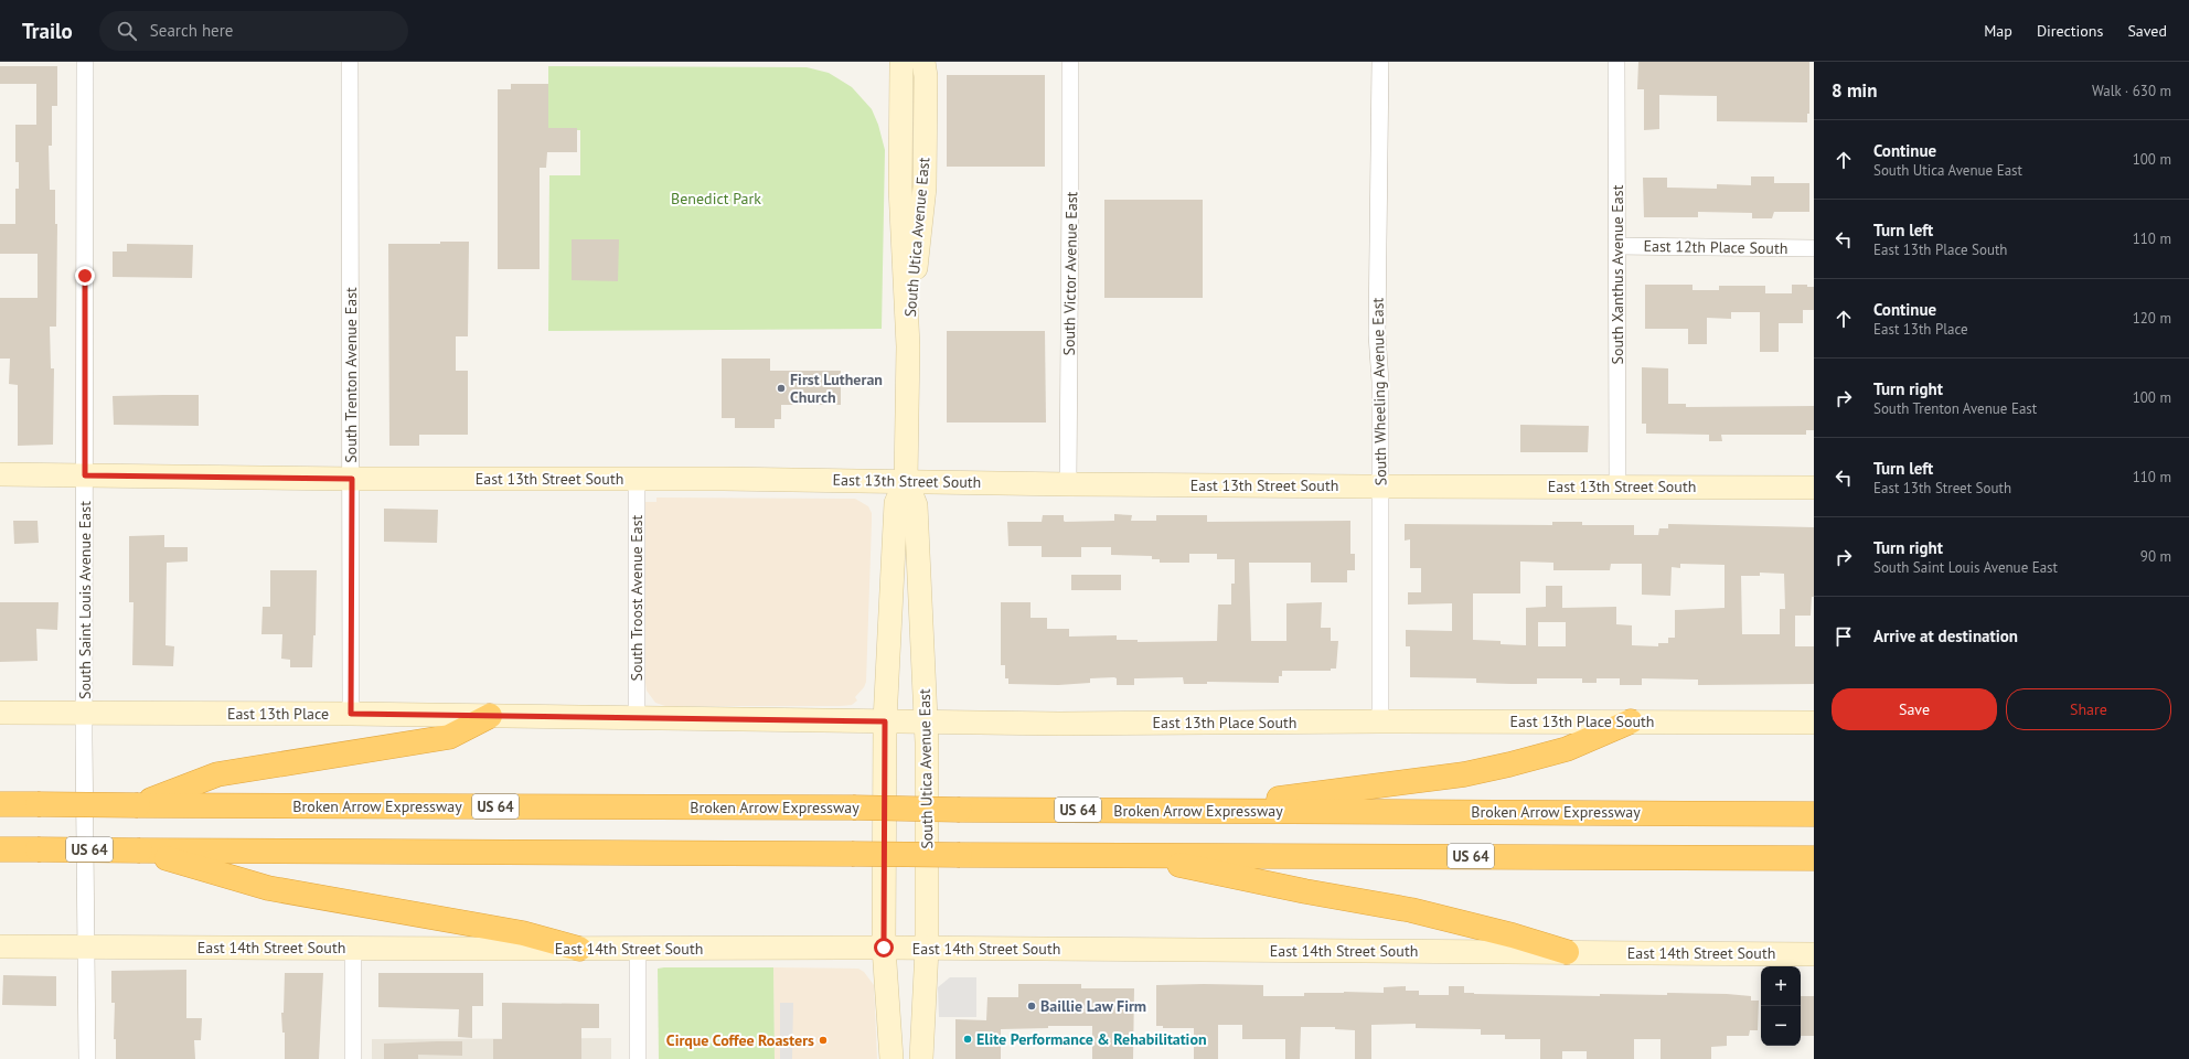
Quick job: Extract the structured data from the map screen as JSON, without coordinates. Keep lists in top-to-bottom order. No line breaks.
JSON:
{"streets":{"highway":["Broken Arrow Expressway","US 64"],"street":["South Utica Avenue East","East 12th Place South","South Victor Avenue East","South Xanthus Avenue East","South Trenton Avenue East","South Wheeling Avenue East","East 13th Street South","South Troost Avenue East","South Saint Louis Avenue East","East 13th Place","East 13th Place South","East 14th Street South"]},"crossings":[["South Utica Avenue East","East 13th Street South"],["South Utica Avenue East","East 13th Place South"],["South Utica Avenue East","East 14th Street South"],["East 12th Place South","South Xanthus Avenue East"],["South Victor Avenue East","East 13th Street South"],["South Xanthus Avenue East","East 13th Street South"],["South Trenton Avenue East","East 13th Street South"],["South Trenton Avenue East","East 13th Place"],["South Wheeling Avenue East","East 13th Street South"],["South Wheeling Avenue East","East 13th Place South"],["East 13th Street South","South Troost Avenue East"],["East 13th Street South","South Saint Louis Avenue East"],["South Troost Avenue East","East 13th Place"],["South Troost Avenue East","East 13th Place South"],["South Saint Louis Avenue East","East 13th Place"],["South Saint Louis Avenue East","East 14th Street South"],["East 13th Place","East 13th Place South"]],"parks":["Benedict Park"],"places":["First Lutheran Church","Baillie Law Firm","Elite Performance & Rehabilitation","Cirque Coffee Roasters"],"page":{"header":"Trailo","search":"Search here","nav":["Map","Directions","Saved"],"heading":["8 min","Walk · 630 m"],"list":[["Continue","South Utica Avenue East","100 m"],["Turn left","East 13th Place South","110 m"],["Continue","East 13th Place","120 m"],["Turn right","South Trenton Avenue East","100 m"],["Turn left","East 13th Street South","110 m"],["Turn right","South Saint Louis Avenue East","90 m"],"Arrive at destination"],"buttons":["Save","Share"],"map_buttons":["+","−"]}}
